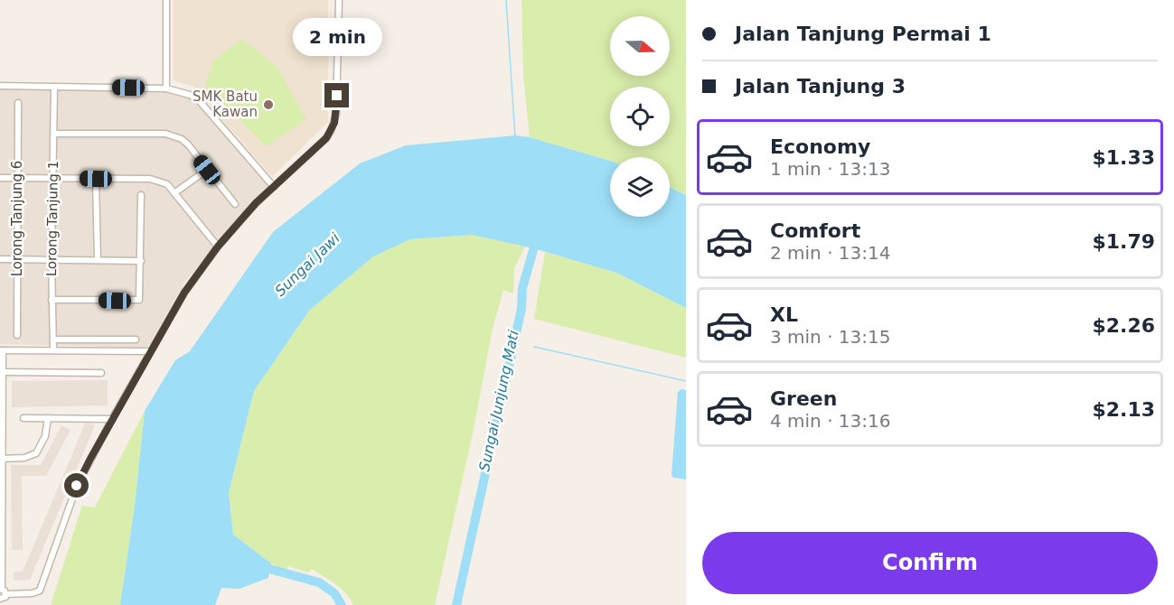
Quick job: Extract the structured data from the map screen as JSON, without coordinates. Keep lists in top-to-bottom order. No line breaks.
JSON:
{"streets":{"street":["Lorong Tanjung 6","Lorong Tanjung 1"]},"water":["Sungai Jawi","Sungai Junjung Mati"],"places":["SMK Batu Kawan"],"north":"right","page":{"banner":["Jalan Tanjung Permai 1","Jalan Tanjung 3"],"bubble":"2 min","list":[{"name":"Economy","note":"1 min · 13:13","value":"$1.33"},{"name":"Comfort","note":"2 min · 13:14","value":"$1.79"},{"name":"XL","note":"3 min · 13:15","value":"$2.26"},{"name":"Green","note":"4 min · 13:16","value":"$2.13"}],"buttons":"Confirm"}}
